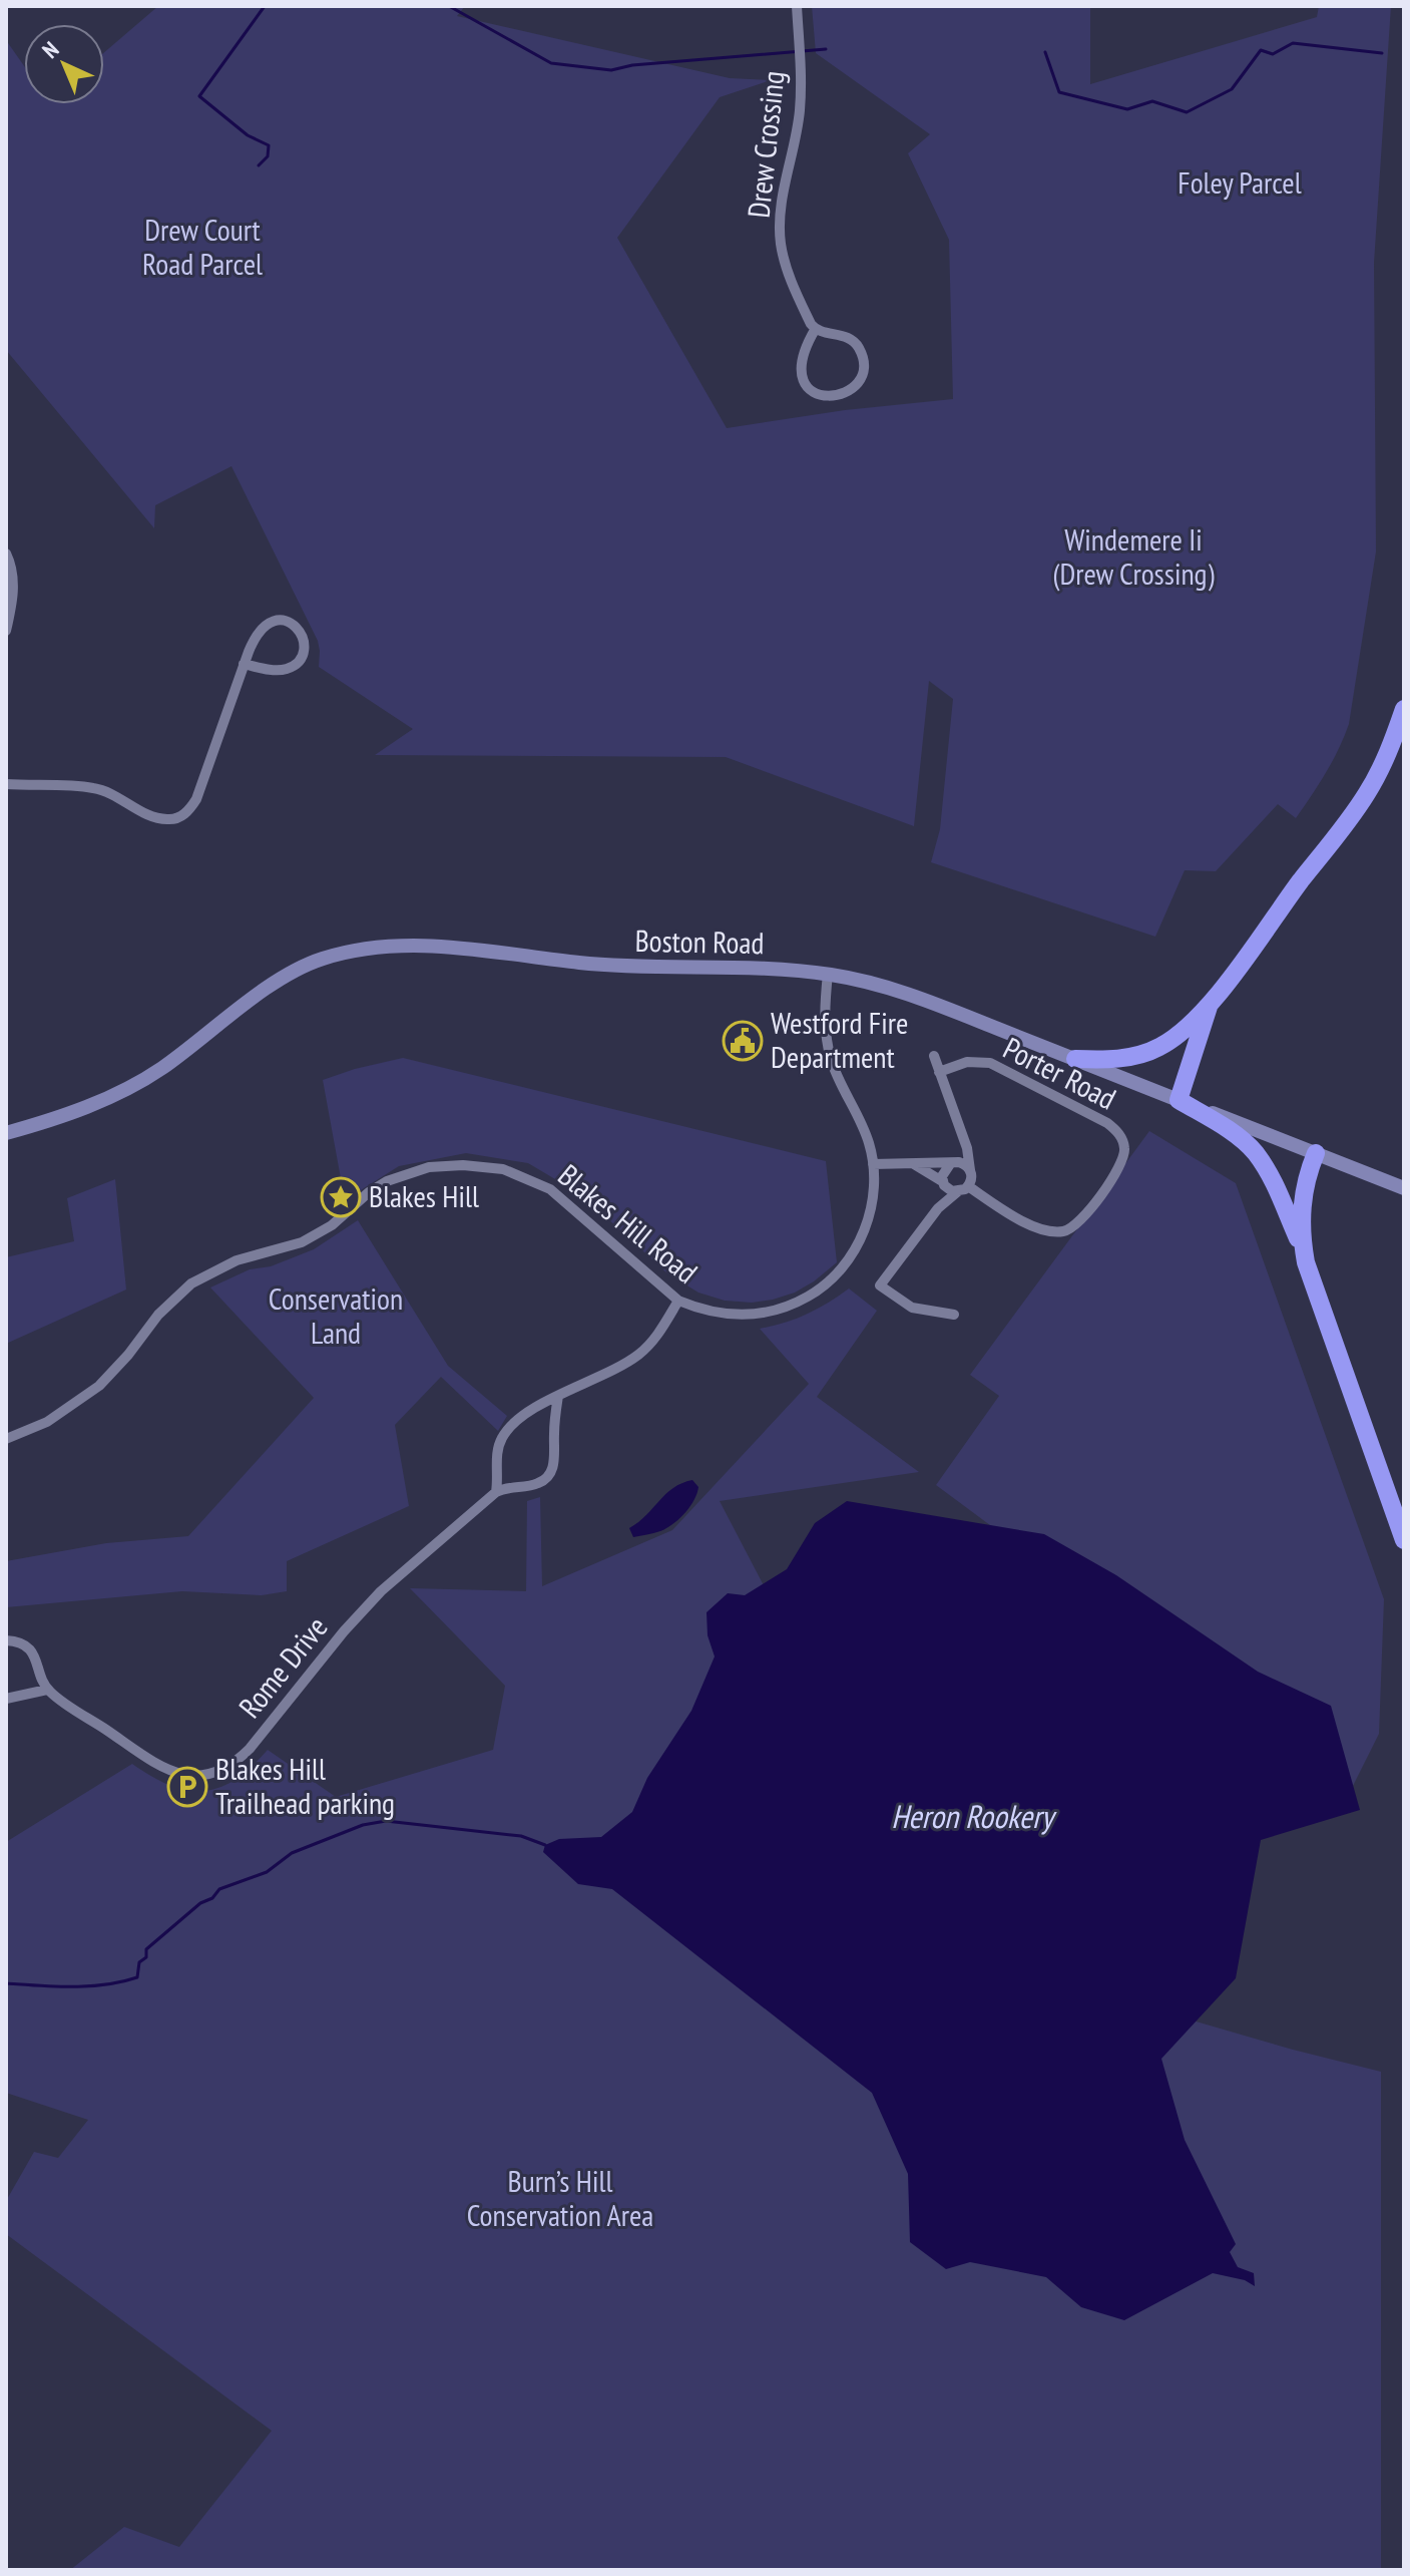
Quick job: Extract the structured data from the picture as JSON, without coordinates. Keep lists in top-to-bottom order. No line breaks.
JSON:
{"streets":{"main road":["Boston Road"],"street":["Drew Crossing","Porter Road","Blakes Hill Road","Rome Drive"]},"crossings":[["Boston Road","Blakes Hill Road"]],"water":["Heron Rookery"],"parks":["Foley Parcel","Drew Court Road Parcel","Windemere Ii (Drew Crossing)","Conservation Land","Burn’s Hill Conservation Area"],"places":{"public building":["Westford Fire Department"],"place":["Blakes Hill"],"parking":["Blakes Hill Trailhead parking"]},"north":"top left"}
